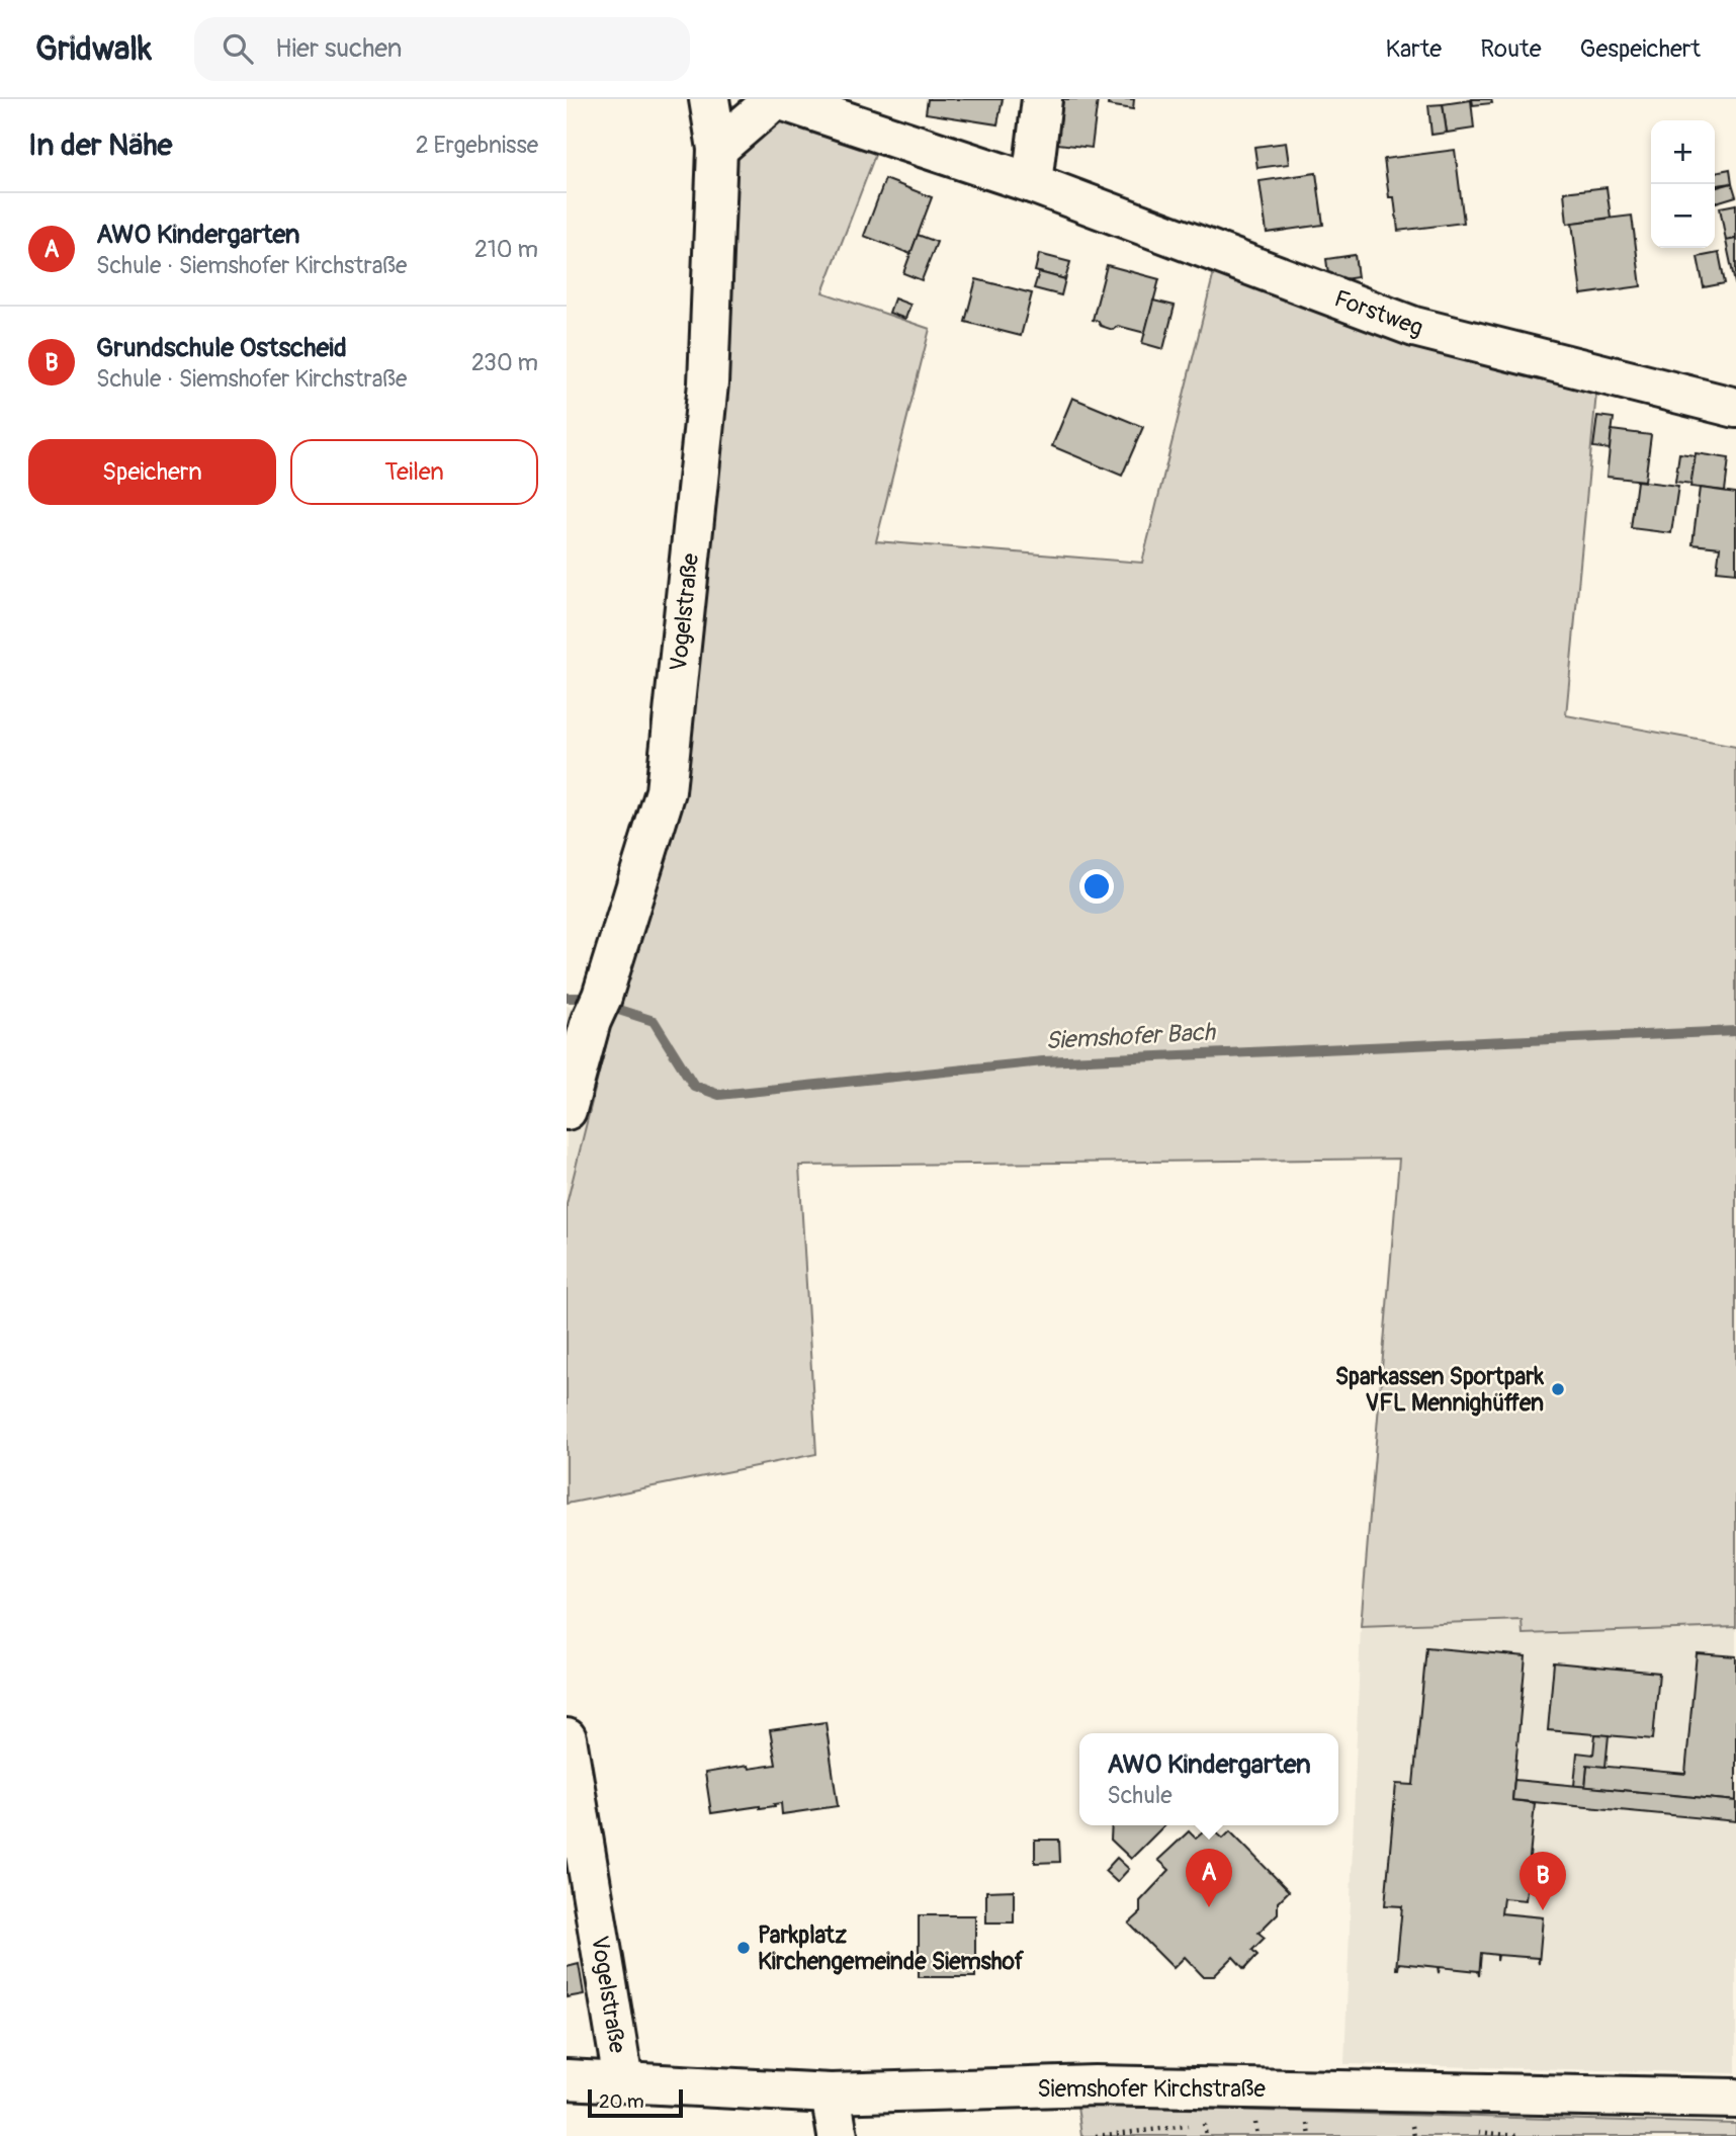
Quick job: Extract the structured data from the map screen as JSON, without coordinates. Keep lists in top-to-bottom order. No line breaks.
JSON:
{"streets":{"street":["Forstweg","Vogelstraße","Siemshofer Kirchstraße"]},"crossings":[["Forstweg","Vogelstraße"],["Vogelstraße","Siemshofer Kirchstraße"]],"water":["Siemshofer Bach"],"places":["Sparkassen Sportpark VFL Mennighüffen","Parkplatz Kirchengemeinde Siemshof"],"scale_bar":"20 m","page":{"header":"Gridwalk","search":"Hier suchen","nav":["Karte","Route","Gespeichert"],"heading":["In der Nähe","2 Ergebnisse"],"map_buttons":["+","−"],"list":[{"mark":"A","name":"AWO Kindergarten","note":"Schule · Siemshofer Kirchstraße","value":"210 m"},{"mark":"B","name":"Grundschule Ostscheid","note":"Schule · Siemshofer Kirchstraße","value":"230 m"}],"buttons":["Speichern","Teilen"],"popup":["AWO Kindergarten","Schule"],"pins":["A","B"],"scale":"20 m"}}
